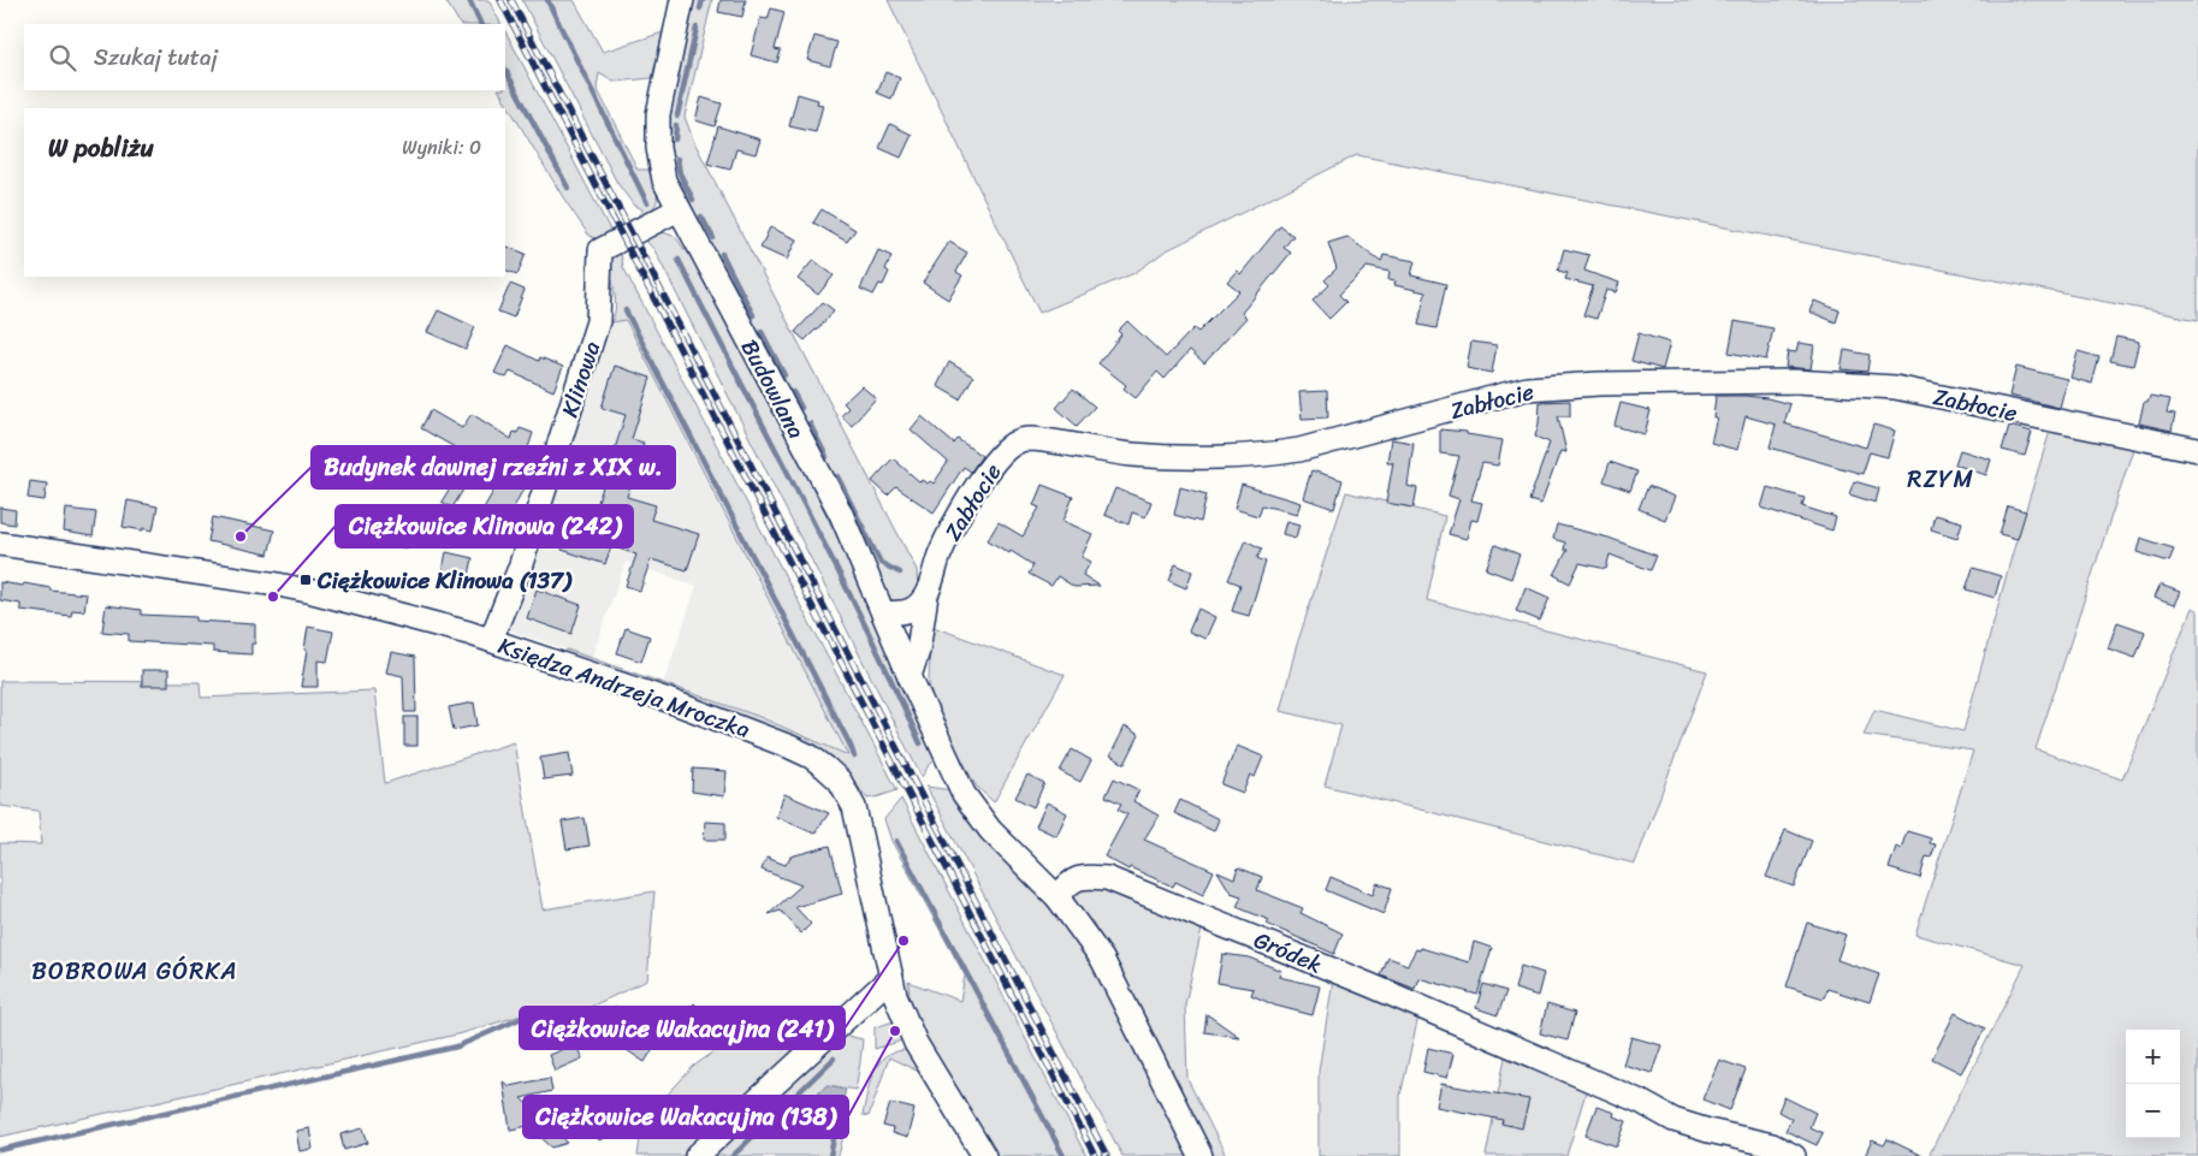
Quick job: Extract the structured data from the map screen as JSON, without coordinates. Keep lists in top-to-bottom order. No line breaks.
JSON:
{"streets":{"street":["Klinowa","Budowlana","Zabłocie","Księdza Andrzeja Mroczka","Gródek"]},"crossings":[["Klinowa","Budowlana"],["Klinowa","Księdza Andrzeja Mroczka"],["Budowlana","Gródek"]],"districts":["RZYM","BOBROWA GÓRKA"],"places":{"other":["Budynek dawnej rzeźni z XIX w.","Ciężkowice Klinowa (242)","Ciężkowice Wakacyjna (241)","Ciężkowice Wakacyjna (138)"],"transit":["Ciężkowice Klinowa (137)"]},"page":{"search":"Szukaj tutaj","heading":["W pobliżu","Wyniki: 0"],"map_buttons":["+","−"]}}
